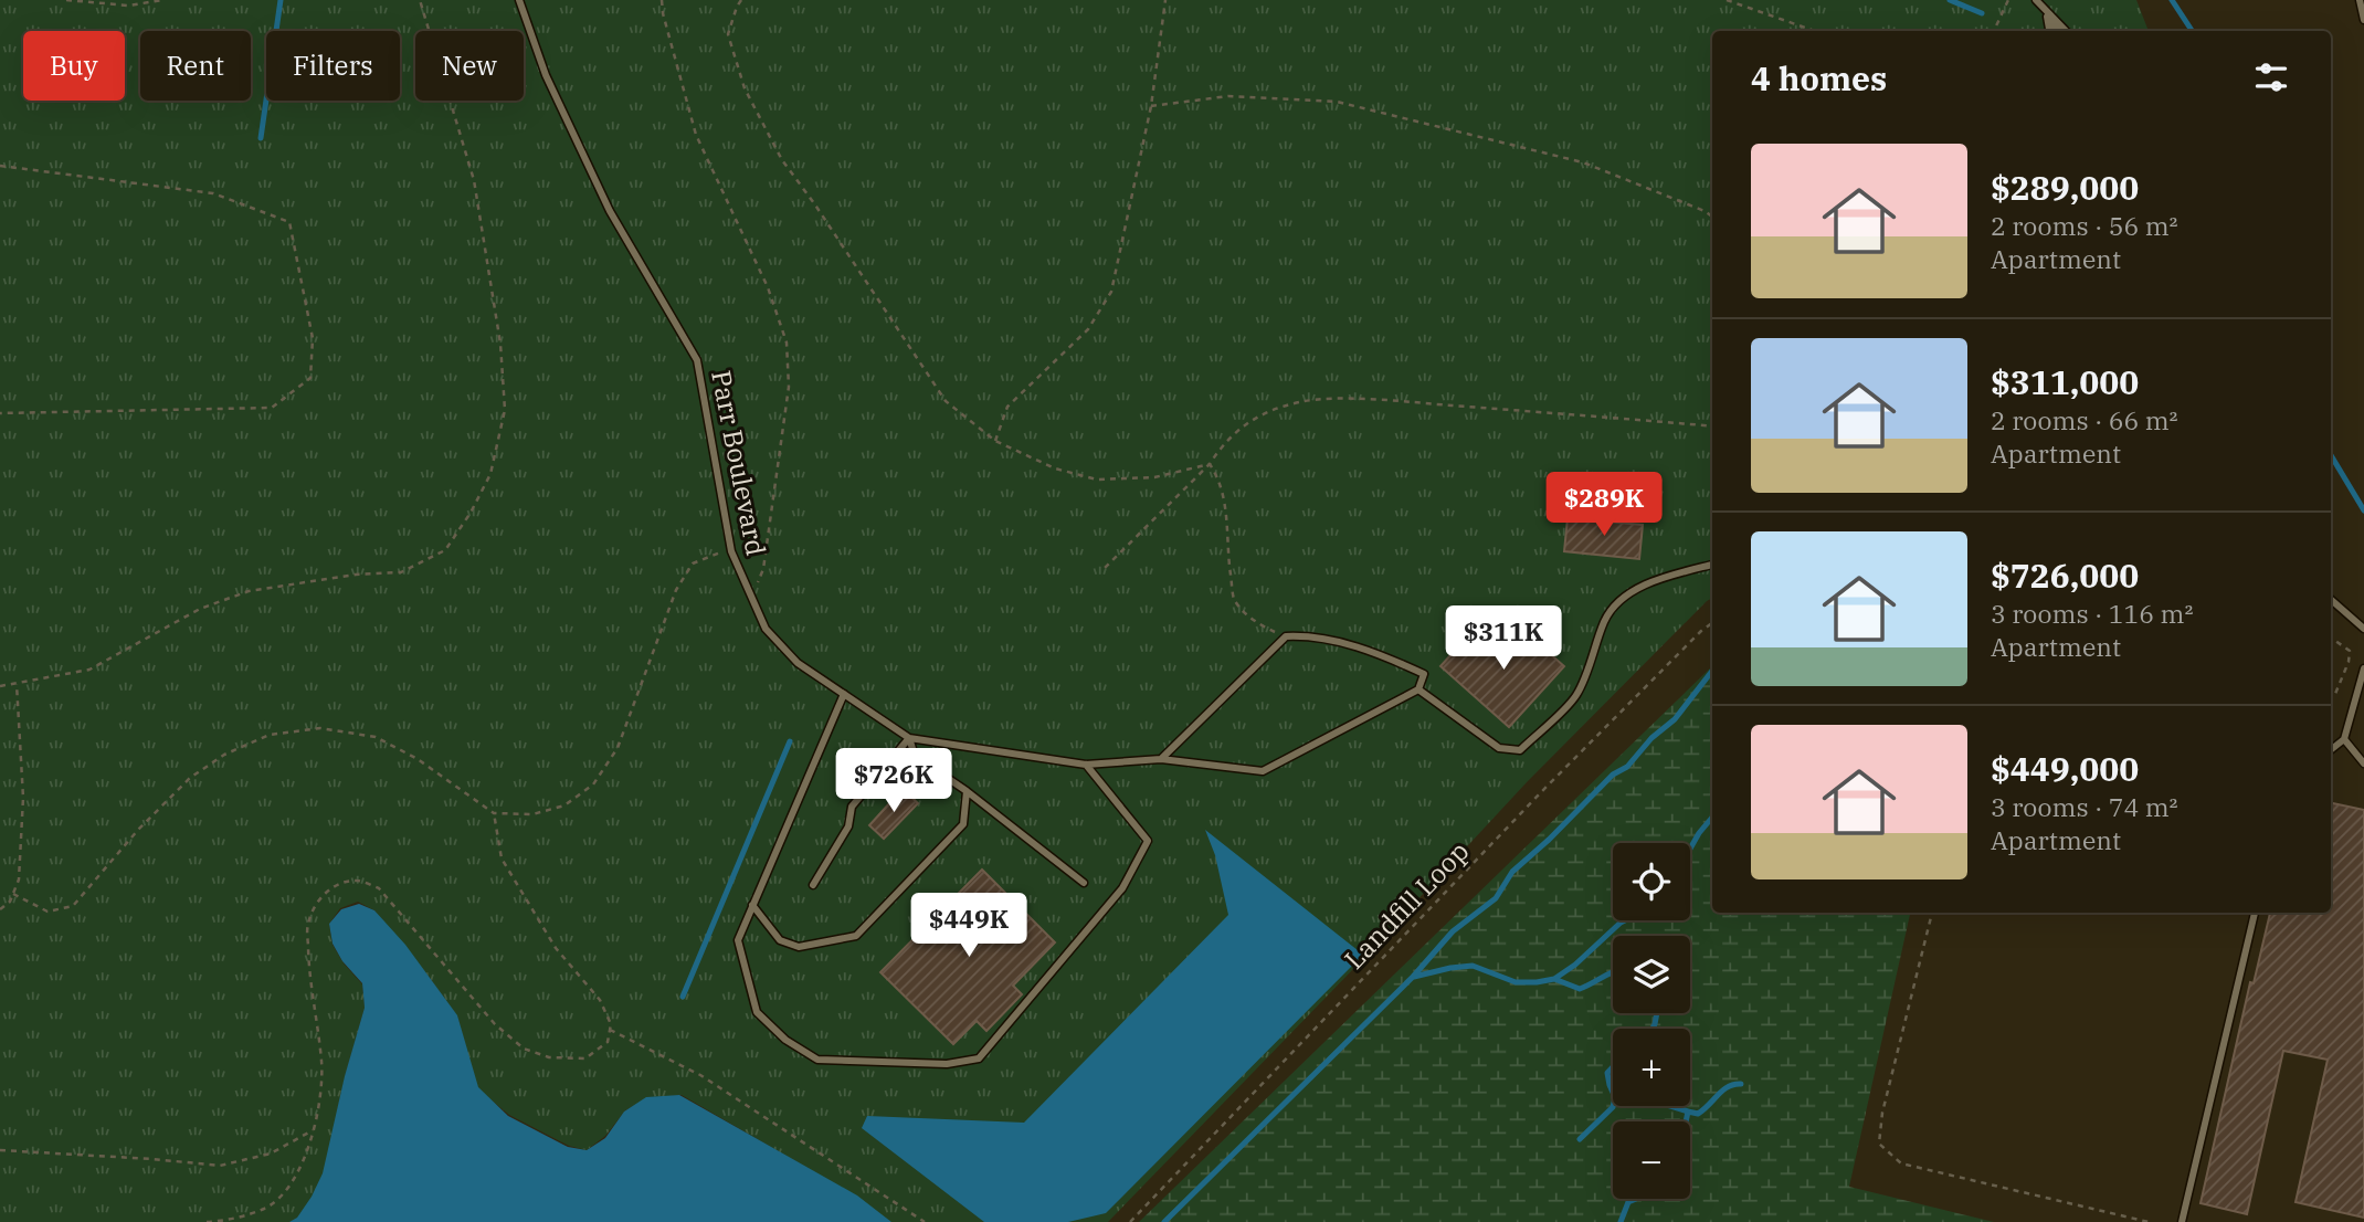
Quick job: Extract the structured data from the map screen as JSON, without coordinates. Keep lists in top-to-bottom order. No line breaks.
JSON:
{"streets":{"lane":["Parr Boulevard"],"path":["Landfill Loop"]},"page":{"chip":["Buy","Rent","Filters","New"],"heading":"4 homes","list":[{"name":"$289,000","note":"2 rooms · 56 m² · Apartment"},{"name":"$311,000","note":"2 rooms · 66 m² · Apartment"},{"name":"$726,000","note":"3 rooms · 116 m² · Apartment"},{"name":"$449,000","note":"3 rooms · 74 m² · Apartment"}],"price":["$289K","$311K","$726K","$449K"],"map_buttons":["+","−"]}}
